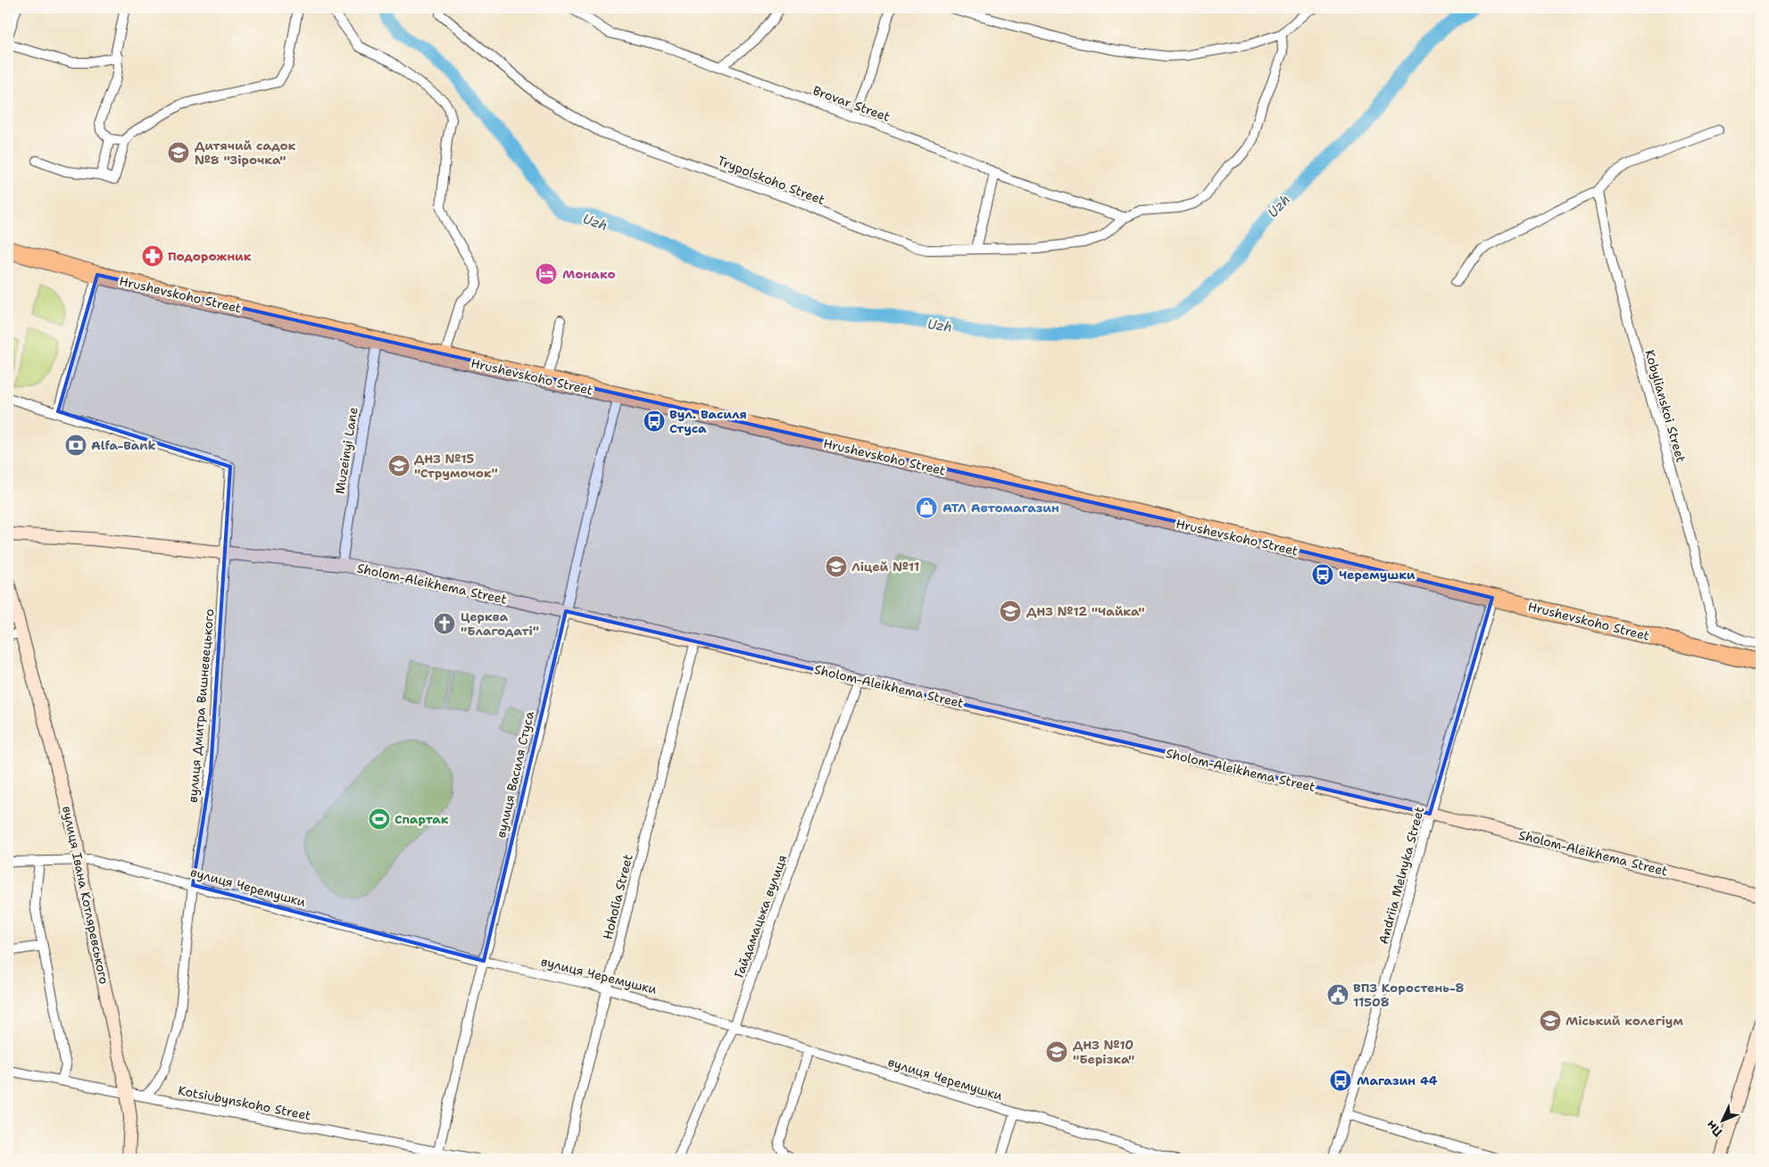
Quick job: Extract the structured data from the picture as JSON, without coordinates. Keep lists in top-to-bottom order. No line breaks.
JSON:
{"streets":{"highway":["Hrushevskoho Street"],"street":["Brovar Street","Trypolskoho Street","Kobylianskoi Street","Muzeinyi Lane","Sholom-Aleikhema Street","вулиця Дмитра Вишневецького","вулиця Василя Стуса","Andriia Melnyka Street","вулиця Черемушки","вулиця Івана Котляревського","Hoholia Street","Гайдамацька вулиця","Kotsiubynskoho Street"]},"crossings":[["Brovar Street","Trypolskoho Street"],["Hrushevskoho Street","Muzeinyi Lane"],["Hrushevskoho Street","вулиця Василя Стуса"],["Hrushevskoho Street","Andriia Melnyka Street"],["Muzeinyi Lane","Sholom-Aleikhema Street"],["Sholom-Aleikhema Street","вулиця Дмитра Вишневецького"],["Sholom-Aleikhema Street","вулиця Василя Стуса"],["Sholom-Aleikhema Street","Andriia Melnyka Street"],["Sholom-Aleikhema Street","Hoholia Street"],["Sholom-Aleikhema Street","Гайдамацька вулиця"],["вулиця Дмитра Вишневецького","вулиця Черемушки"],["вулиця Дмитра Вишневецького","Kotsiubynskoho Street"],["вулиця Василя Стуса","вулиця Черемушки"],["вулиця Василя Стуса","Kotsiubynskoho Street"],["вулиця Черемушки","вулиця Івана Котляревського"],["вулиця Черемушки","Hoholia Street"],["вулиця Черемушки","Гайдамацька вулиця"],["вулиця Івана Котляревського","Kotsiubynskoho Street"]],"water":["Uzh"],"places":{"school or university":["Дитячий садок №8 \"Зірочка\"","ДНЗ №15 \"Струмочок\"","Ліцей №11","ДНЗ №12 \"Чайка\"","Міський колегіум","ДНЗ №10 \"Берізка\""],"pharmacy":["Подорожник"],"hotel":["Монако"],"bus stop":["Вул. Василя Стуса","Черемушки","Магазин 44"],"bank":["Alfa-Bank"],"shop":["АТЛ Автомагазин"],"church":["Церква \"Благодаті\""],"sports":["Спартак"],"public building":["ВПЗ Коростень-8 11508"]},"north":"bottom left"}
